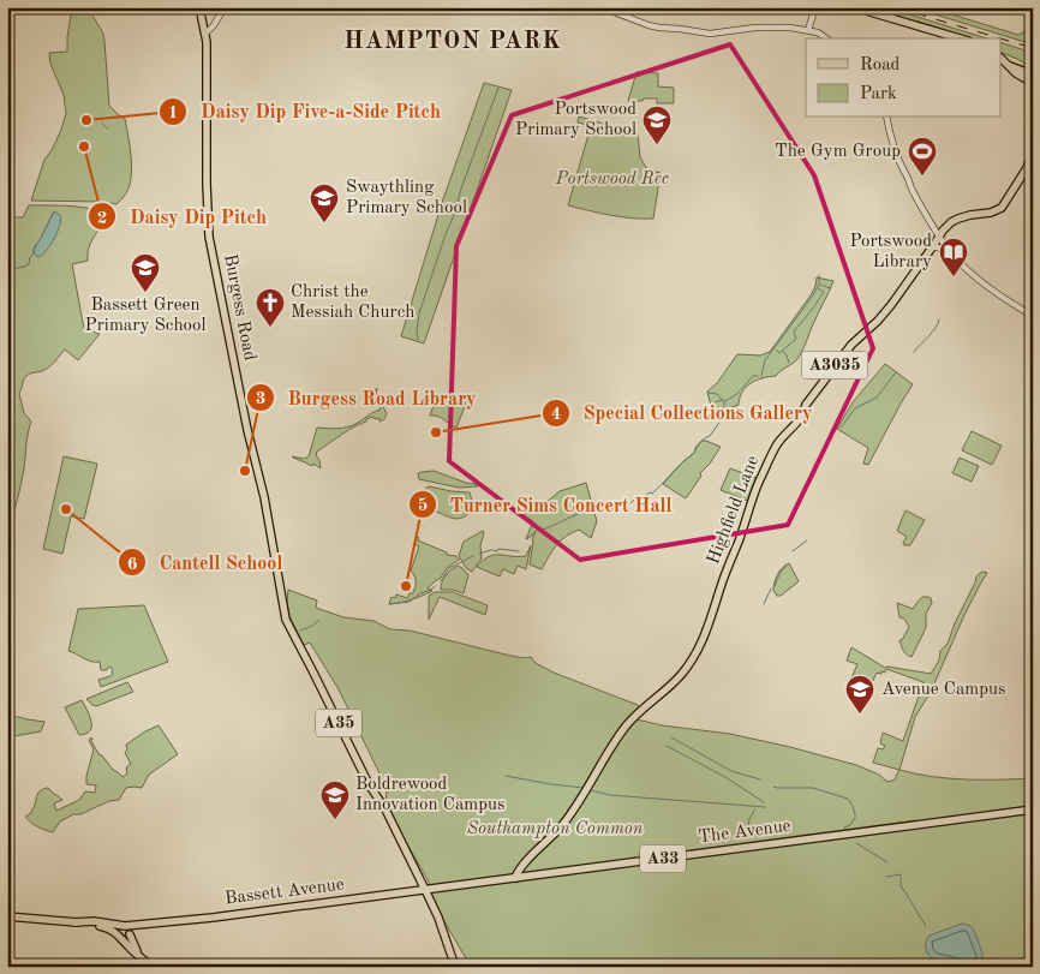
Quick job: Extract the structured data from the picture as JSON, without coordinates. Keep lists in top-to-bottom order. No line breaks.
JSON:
{"streets":{"main road":["Burgess Road","A3035","Highfield Lane","A35","The Avenue","A33","Bassett Avenue"]},"crossings":[["Burgess Road","The Avenue"],["Burgess Road","Bassett Avenue"],["A3035","Highfield Lane"],["Highfield Lane","The Avenue"],["The Avenue","Bassett Avenue"]],"districts":["HAMPTON PARK"],"parks":["Portswood Rec","Southampton Common"],"places":{"other":["Daisy Dip Five-a-Side Pitch","Daisy Dip Pitch","Special Collections Gallery","Burgess Road Library","Cantell School","Turner Sims Concert Hall"],"school or university":["Portswood Primary School","Swaythling Primary School","Bassett Green Primary School","Avenue Campus","Boldrewood Innovation Campus"],"sports":["The Gym Group"],"library":["Portswood Library"],"church":["Christ the Messiah Church"]},"legend":["Road","Park"]}
